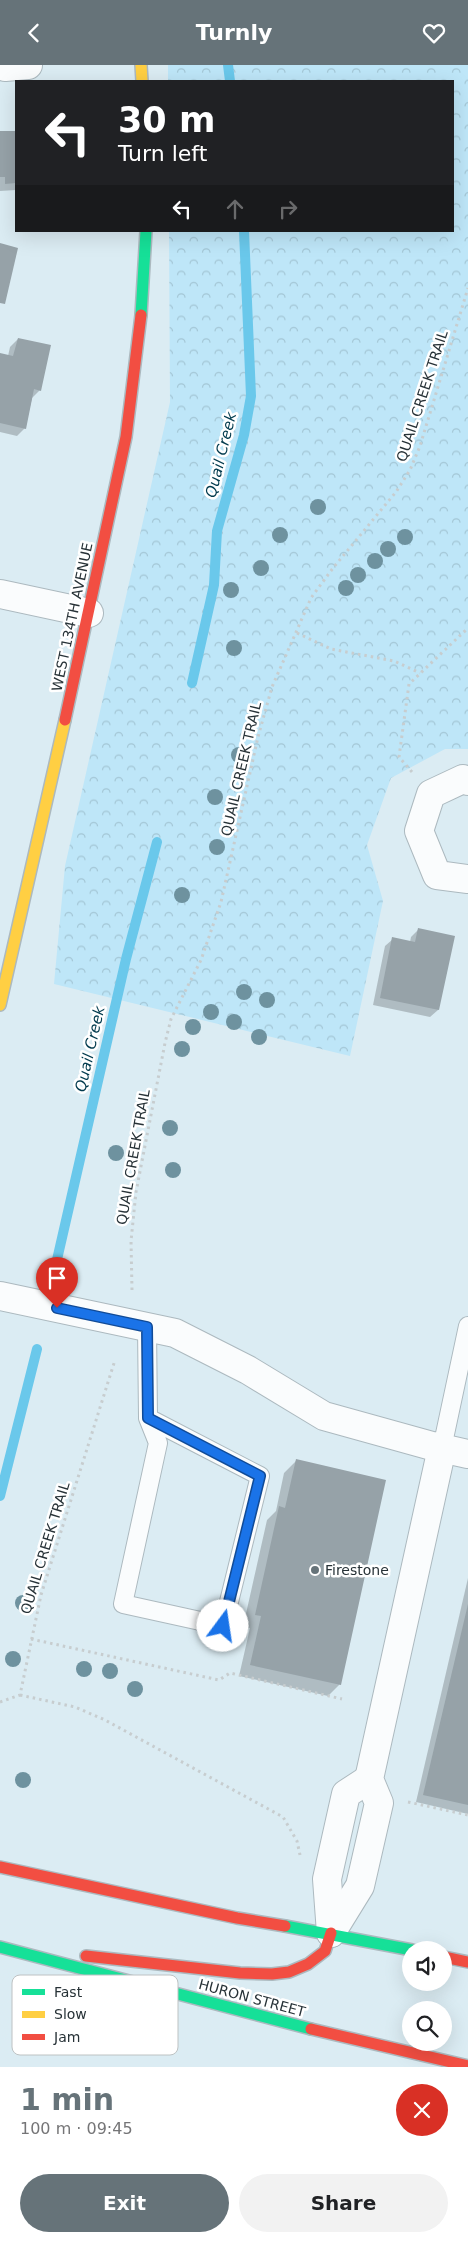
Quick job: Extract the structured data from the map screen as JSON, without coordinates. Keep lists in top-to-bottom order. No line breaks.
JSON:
{"streets":{"main road":["WEST 134TH AVENUE","HURON STREET"],"path":["QUAIL CREEK TRAIL"]},"water":["Quail Creek"],"places":["Firestone"],"legend":["Fast","Slow","Jam"],"page":{"header":"Turnly","turn":["30 m","Turn left"],"heading":["1 min","100 m · 09:45"],"buttons":["Exit","Share"]}}
